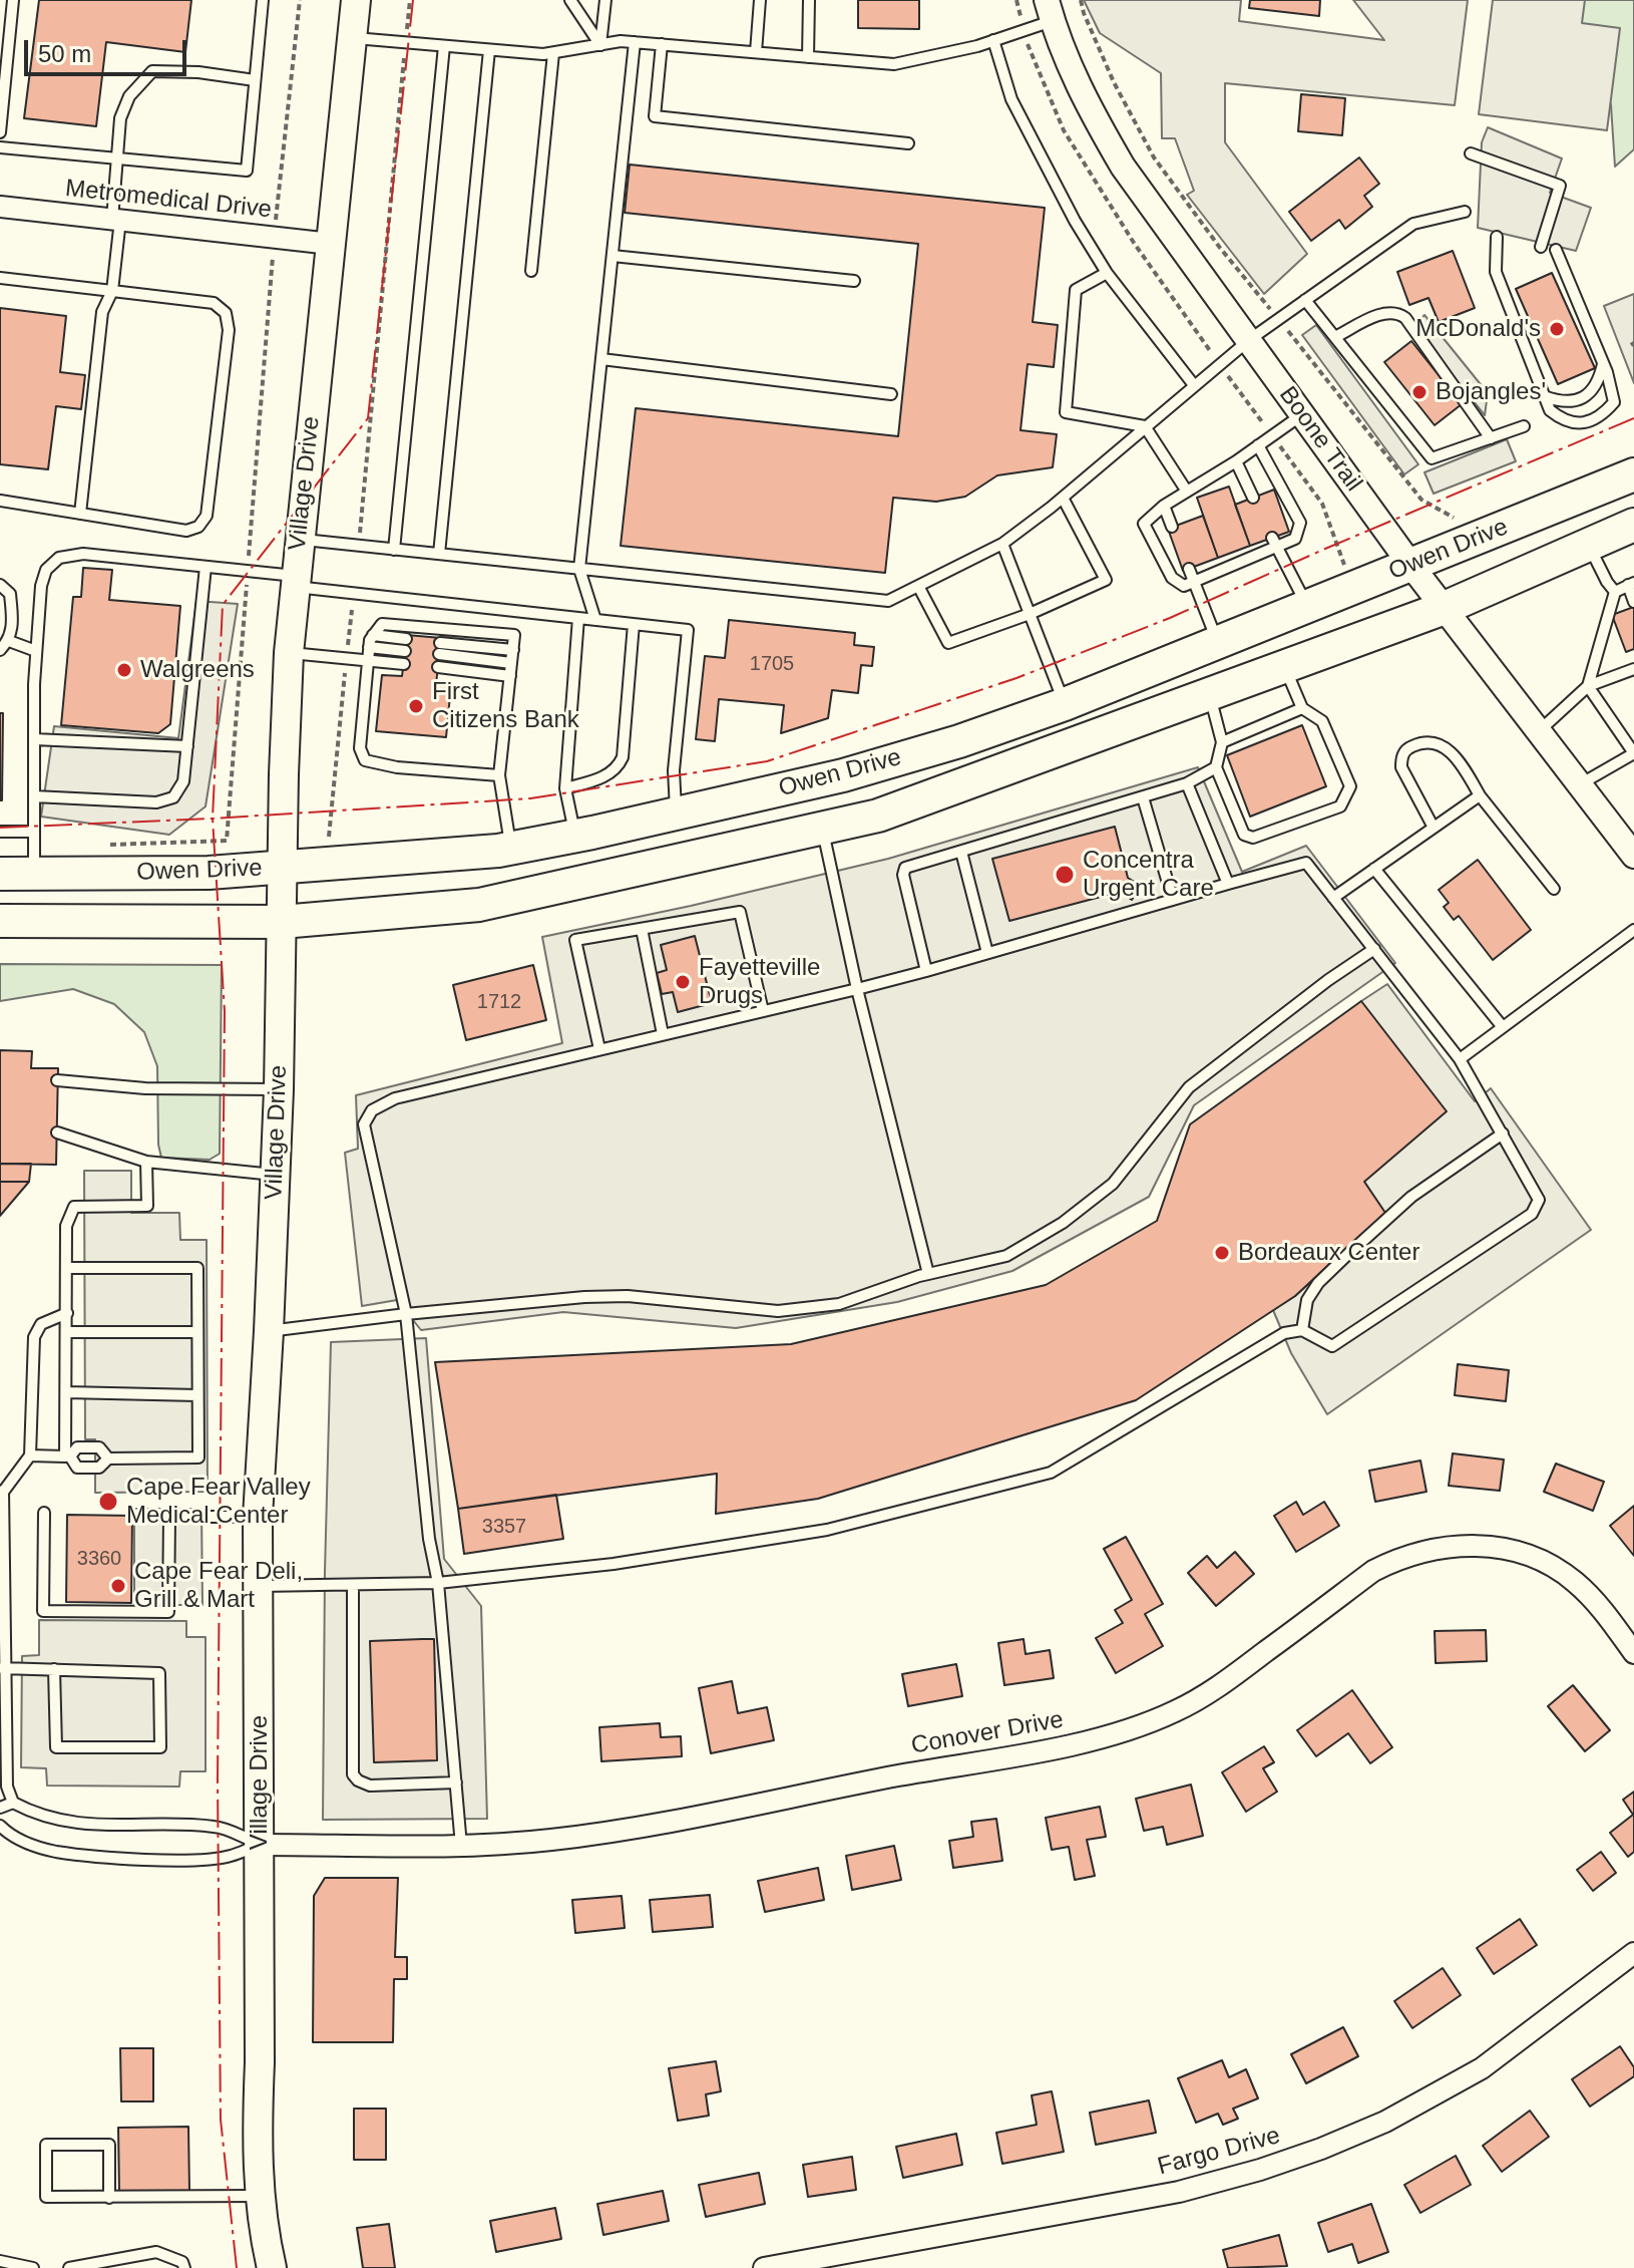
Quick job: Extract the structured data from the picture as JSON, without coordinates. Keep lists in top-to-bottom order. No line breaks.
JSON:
{"streets":{"highway":["Owen Drive"],"main road":["Village Drive"],"street":["Metromedical Drive","Boone Trail","Conover Drive","Fargo Drive"]},"crossings":[["Metromedical Drive","Village Drive"],["Boone Trail","Owen Drive"],["Village Drive","Owen Drive"],["Village Drive","Conover Drive"]],"places":["McDonald's","Bojangles'","Walgreens","First Citizens Bank","Concentra Urgent Care","Fayetteville Drugs","Bordeaux Center","Cape Fear Valley Medical Center","Cape Fear Deli, Grill & Mart"],"house_numbers":["1705","1712","3357","3360"],"scale_bar":"50 m"}
